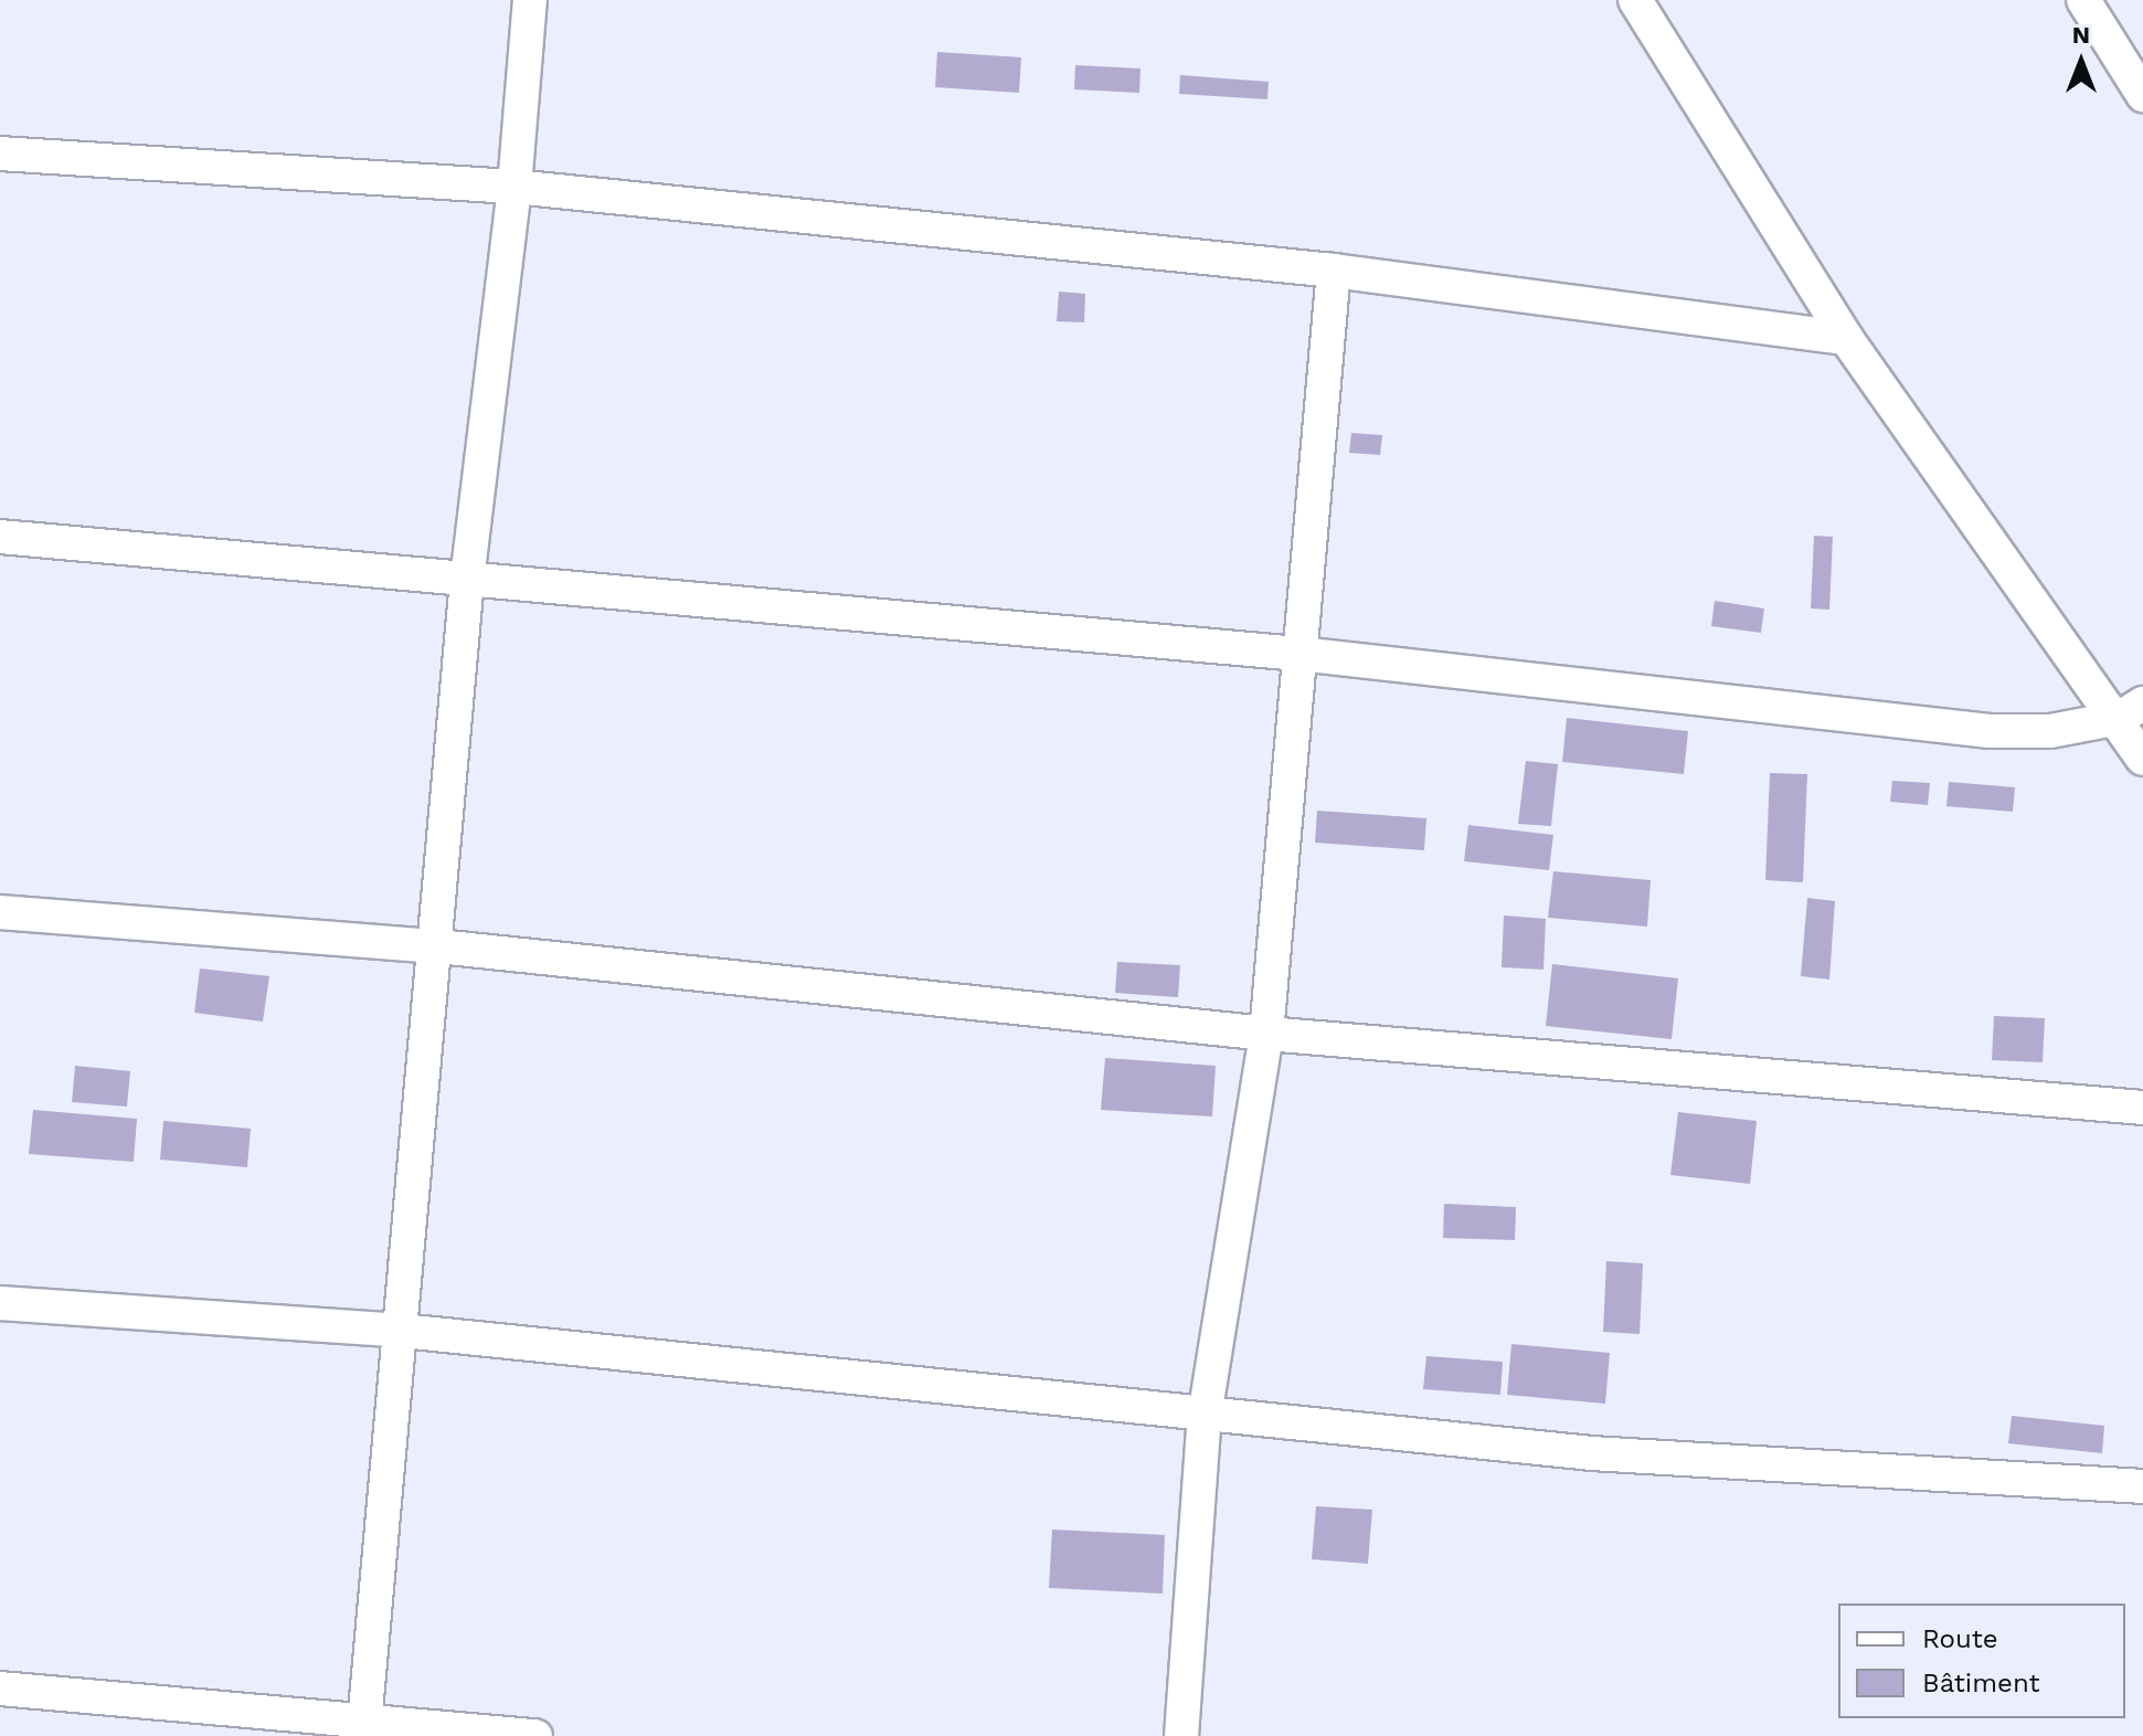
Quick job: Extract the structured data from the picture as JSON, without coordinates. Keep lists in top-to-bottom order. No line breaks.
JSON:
{"legend":["Route","Bâtiment"],"north":"top"}
